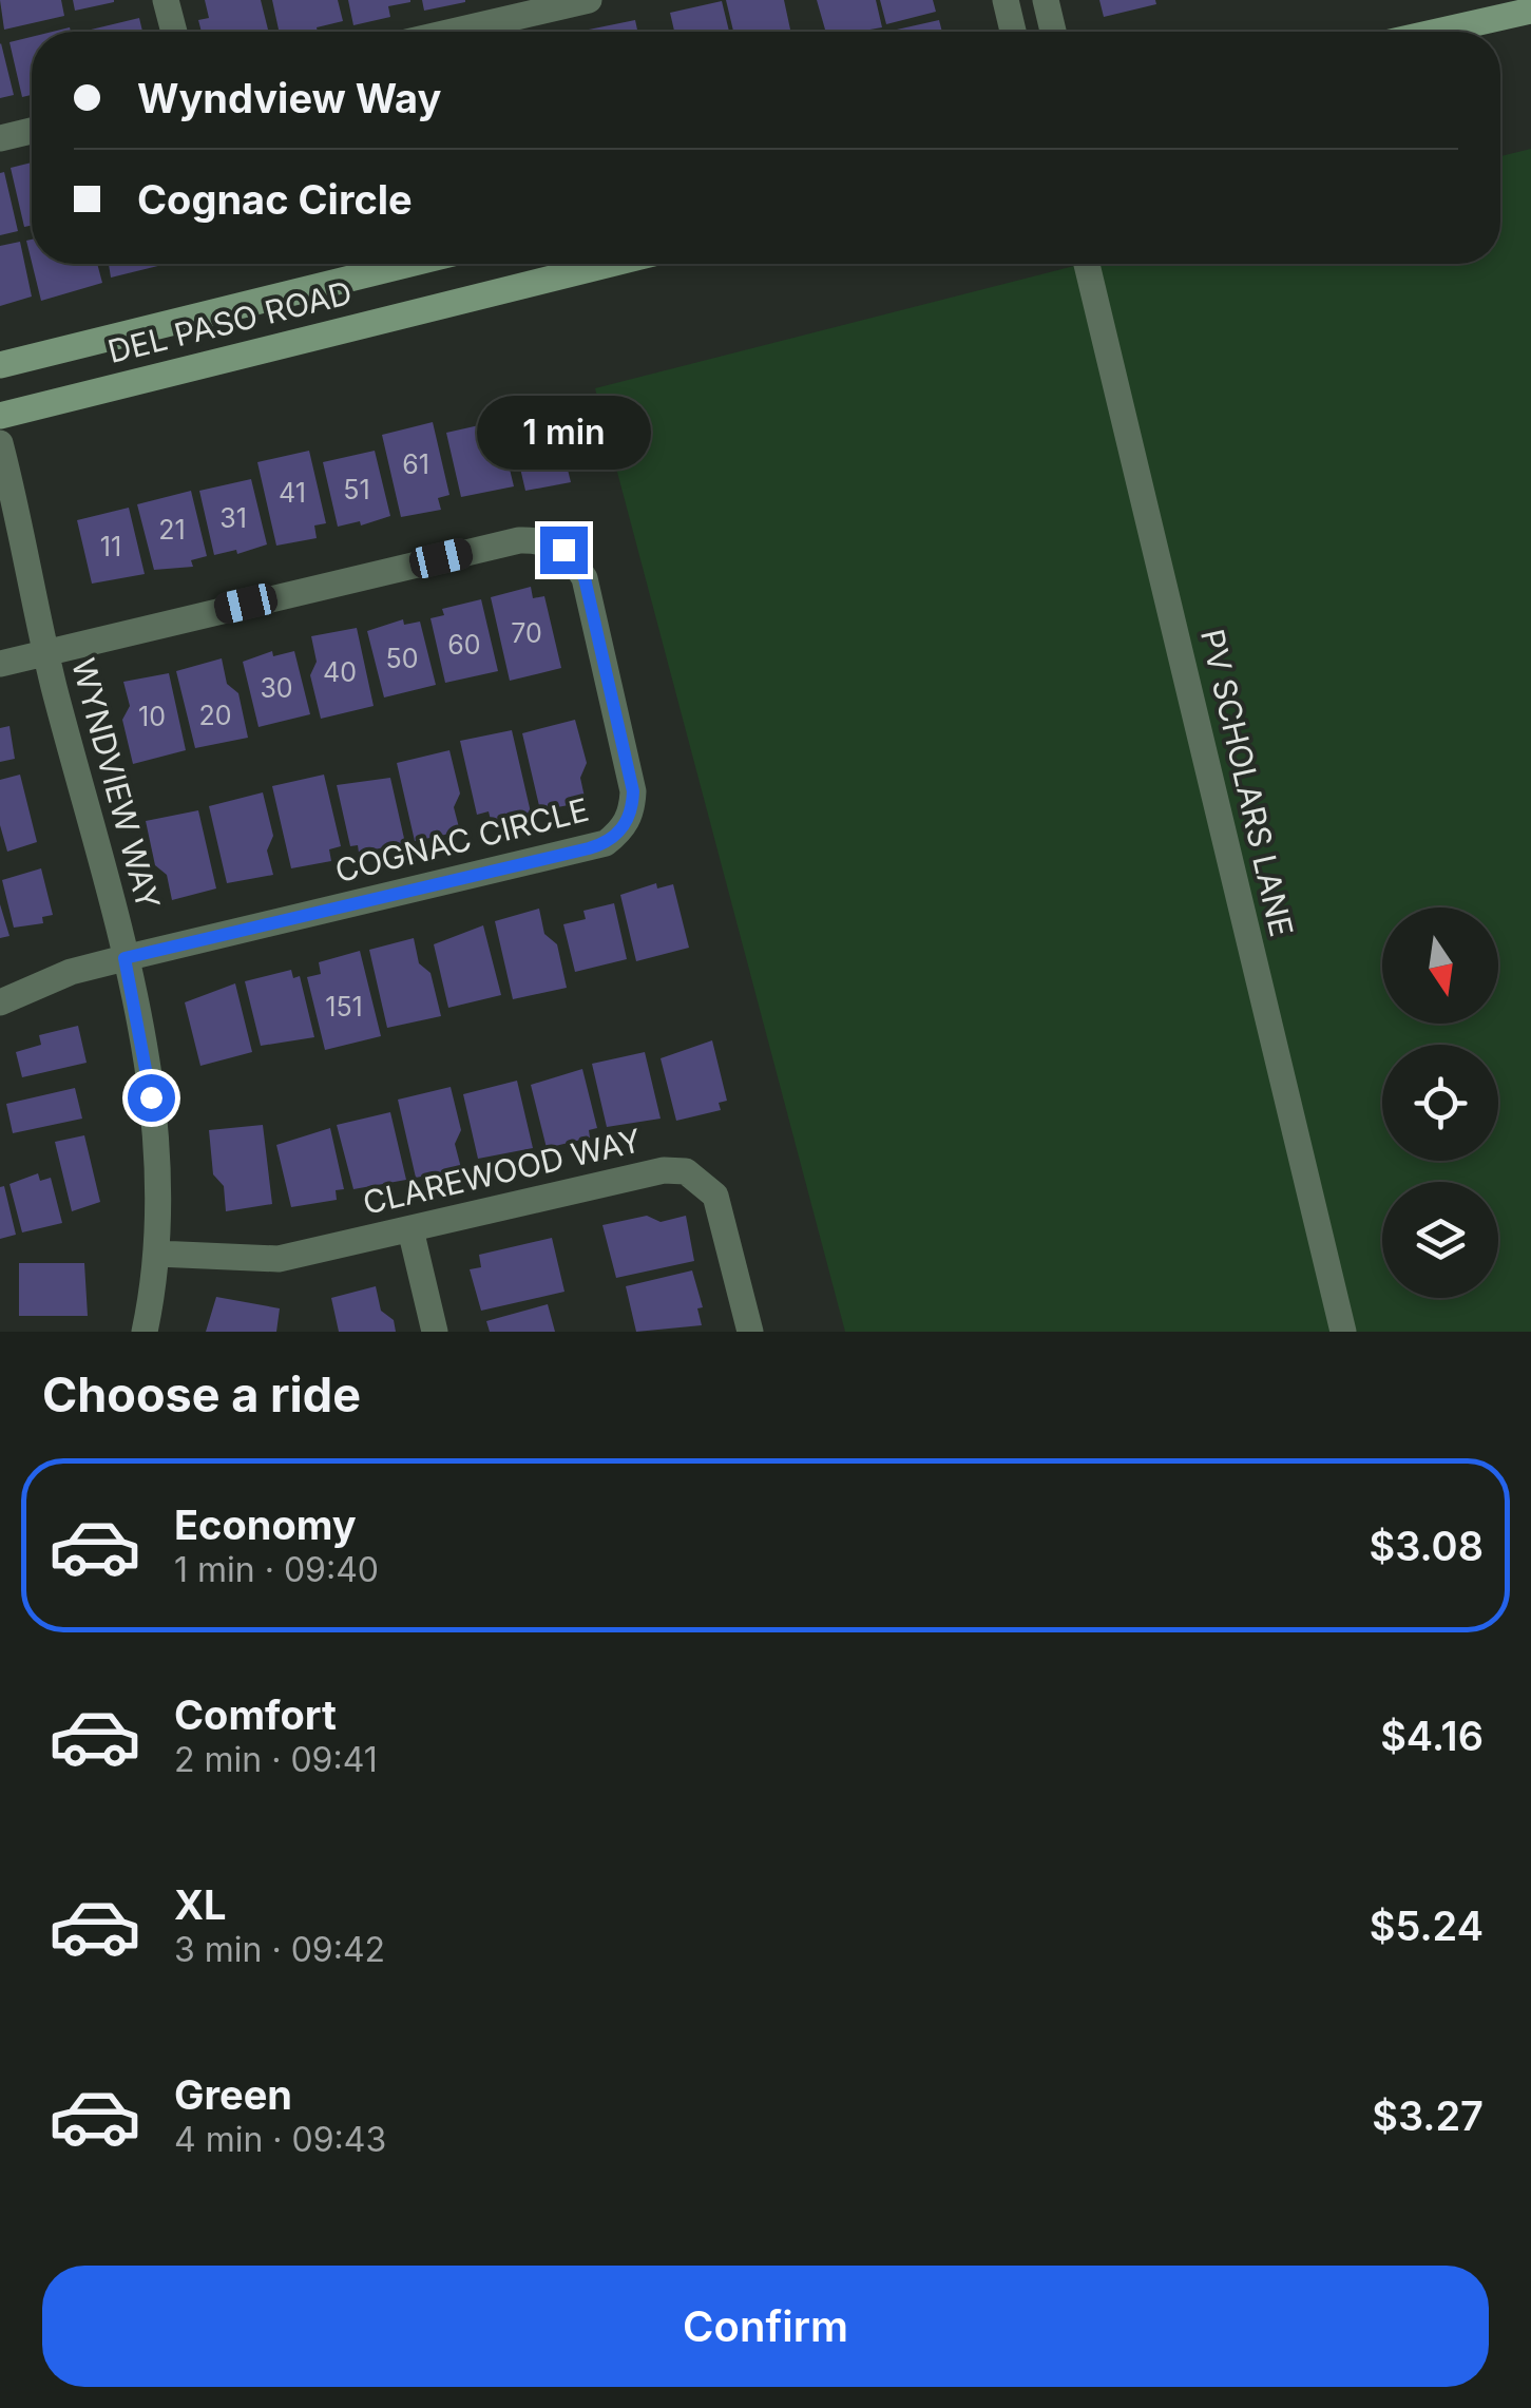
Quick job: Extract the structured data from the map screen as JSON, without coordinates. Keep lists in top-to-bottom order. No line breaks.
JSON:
{"streets":{"street":["DEL PASO ROAD","PV SCHOLARS LANE","WYNDVIEW WAY","COGNAC CIRCLE","CLAREWOOD WAY"]},"crossings":[["WYNDVIEW WAY","COGNAC CIRCLE"],["WYNDVIEW WAY","CLAREWOOD WAY"]],"house_numbers":["61","51","41","31","21","11","70","60","50","40","30","20","10","151"],"north":"bottom","page":{"banner":["Wyndview Way","Cognac Circle"],"bubble":"1 min","heading":"Choose a ride","list":[{"name":"Economy","note":"1 min · 09:40","value":"$3.08"},{"name":"Comfort","note":"2 min · 09:41","value":"$4.16"},{"name":"XL","note":"3 min · 09:42","value":"$5.24"},{"name":"Green","note":"4 min · 09:43","value":"$3.27"}],"buttons":"Confirm"}}
